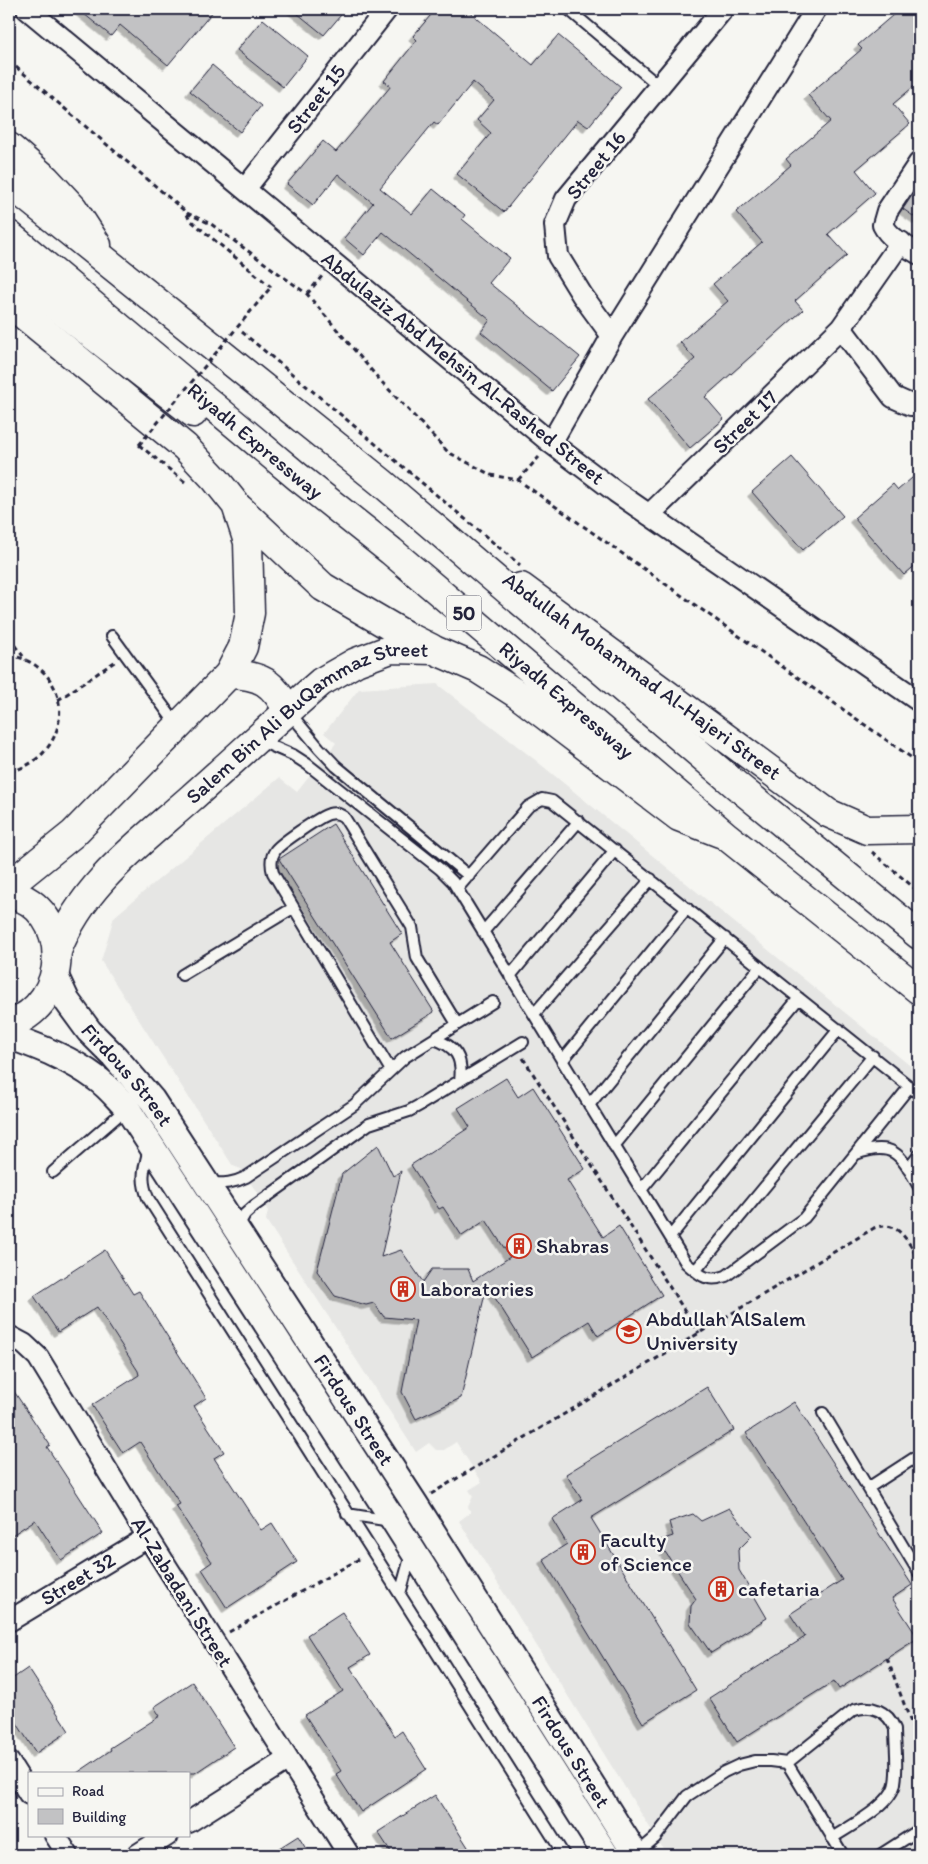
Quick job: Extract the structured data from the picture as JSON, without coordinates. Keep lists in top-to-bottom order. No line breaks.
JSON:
{"streets":{"main road":["Riyadh Expressway","50","Abdullah Mohammad Al-Hajeri Street","Salem Bin Ali BuQammaz Street"],"street":["Street 15","Street 16","Abdulaziz Abd Mehsin Al-Rashed Street","Street 17","Firdous Street","Street 32","Al-Zabadani Street"]},"crossings":[["Street 15","Abdulaziz Abd Mehsin Al-Rashed Street"],["Abdulaziz Abd Mehsin Al-Rashed Street","Street 17"],["Riyadh Expressway","Abdullah Mohammad Al-Hajeri Street"],["Riyadh Expressway","Salem Bin Ali BuQammaz Street"],["Salem Bin Ali BuQammaz Street","Firdous Street"],["Street 32","Al-Zabadani Street"]],"places":{"building":["Shabras","Laboratories","Faculty of Science","cafetaria"],"school or university":["Abdullah AlSalem University"]},"legend":["Road","Building"]}
